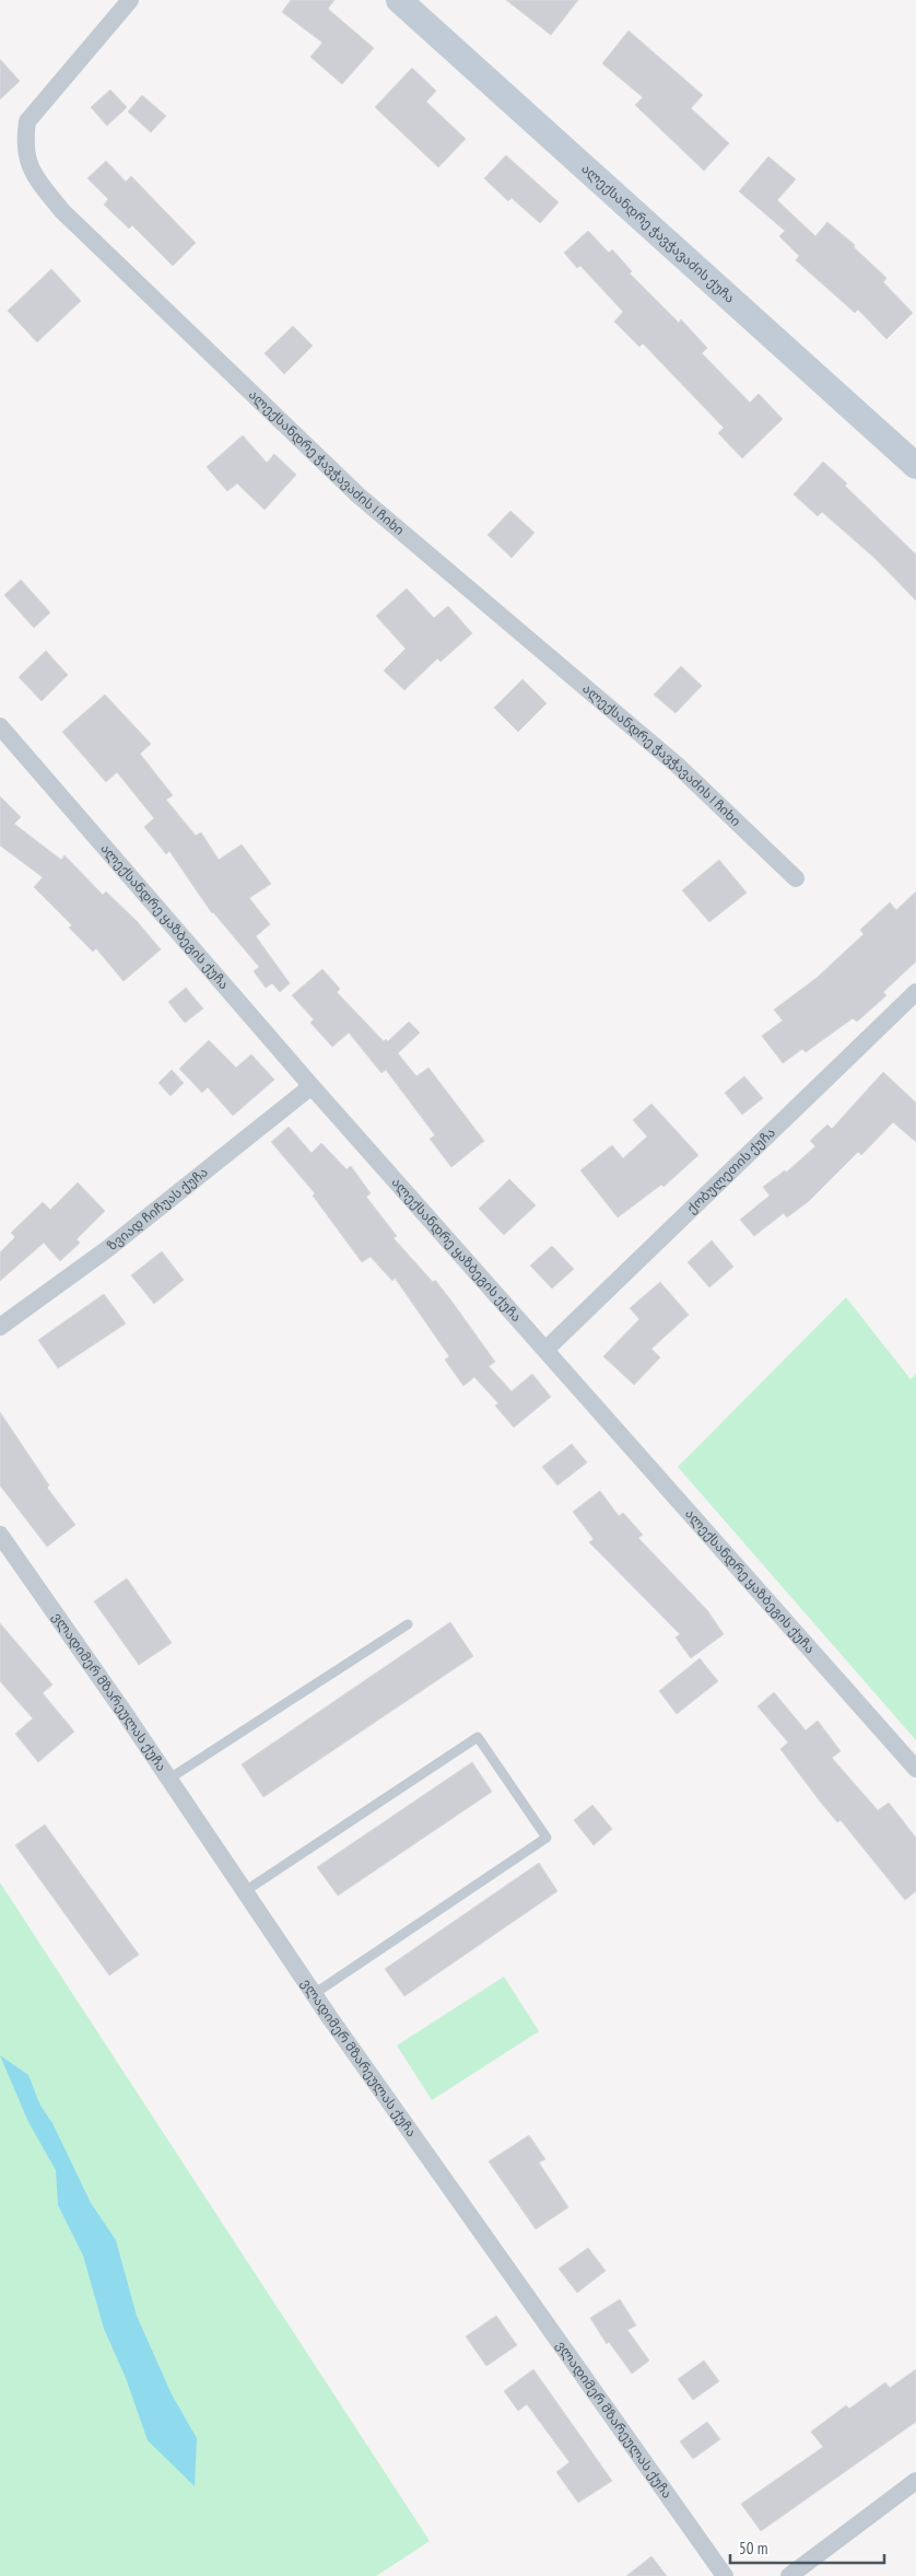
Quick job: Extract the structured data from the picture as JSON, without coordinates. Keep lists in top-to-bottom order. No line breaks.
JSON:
{"streets":{"street":["ალექსანდრე ჭავჭავაძის ქუჩა","ალექსანდრე ჭავჭავაძის I ჩიხი","ალექსანდრე ყაზბეგის ქუჩა","ქობულეთის ქუჩა","ზვიად ჩიჩუას ქუჩა","ვლადიმერ მზარეულას ქუჩა"]},"crossings":[["ალექსანდრე ყაზბეგის ქუჩა","ქობულეთის ქუჩა"],["ალექსანდრე ყაზბეგის ქუჩა","ზვიად ჩიჩუას ქუჩა"]],"scale_bar":"50 m"}
